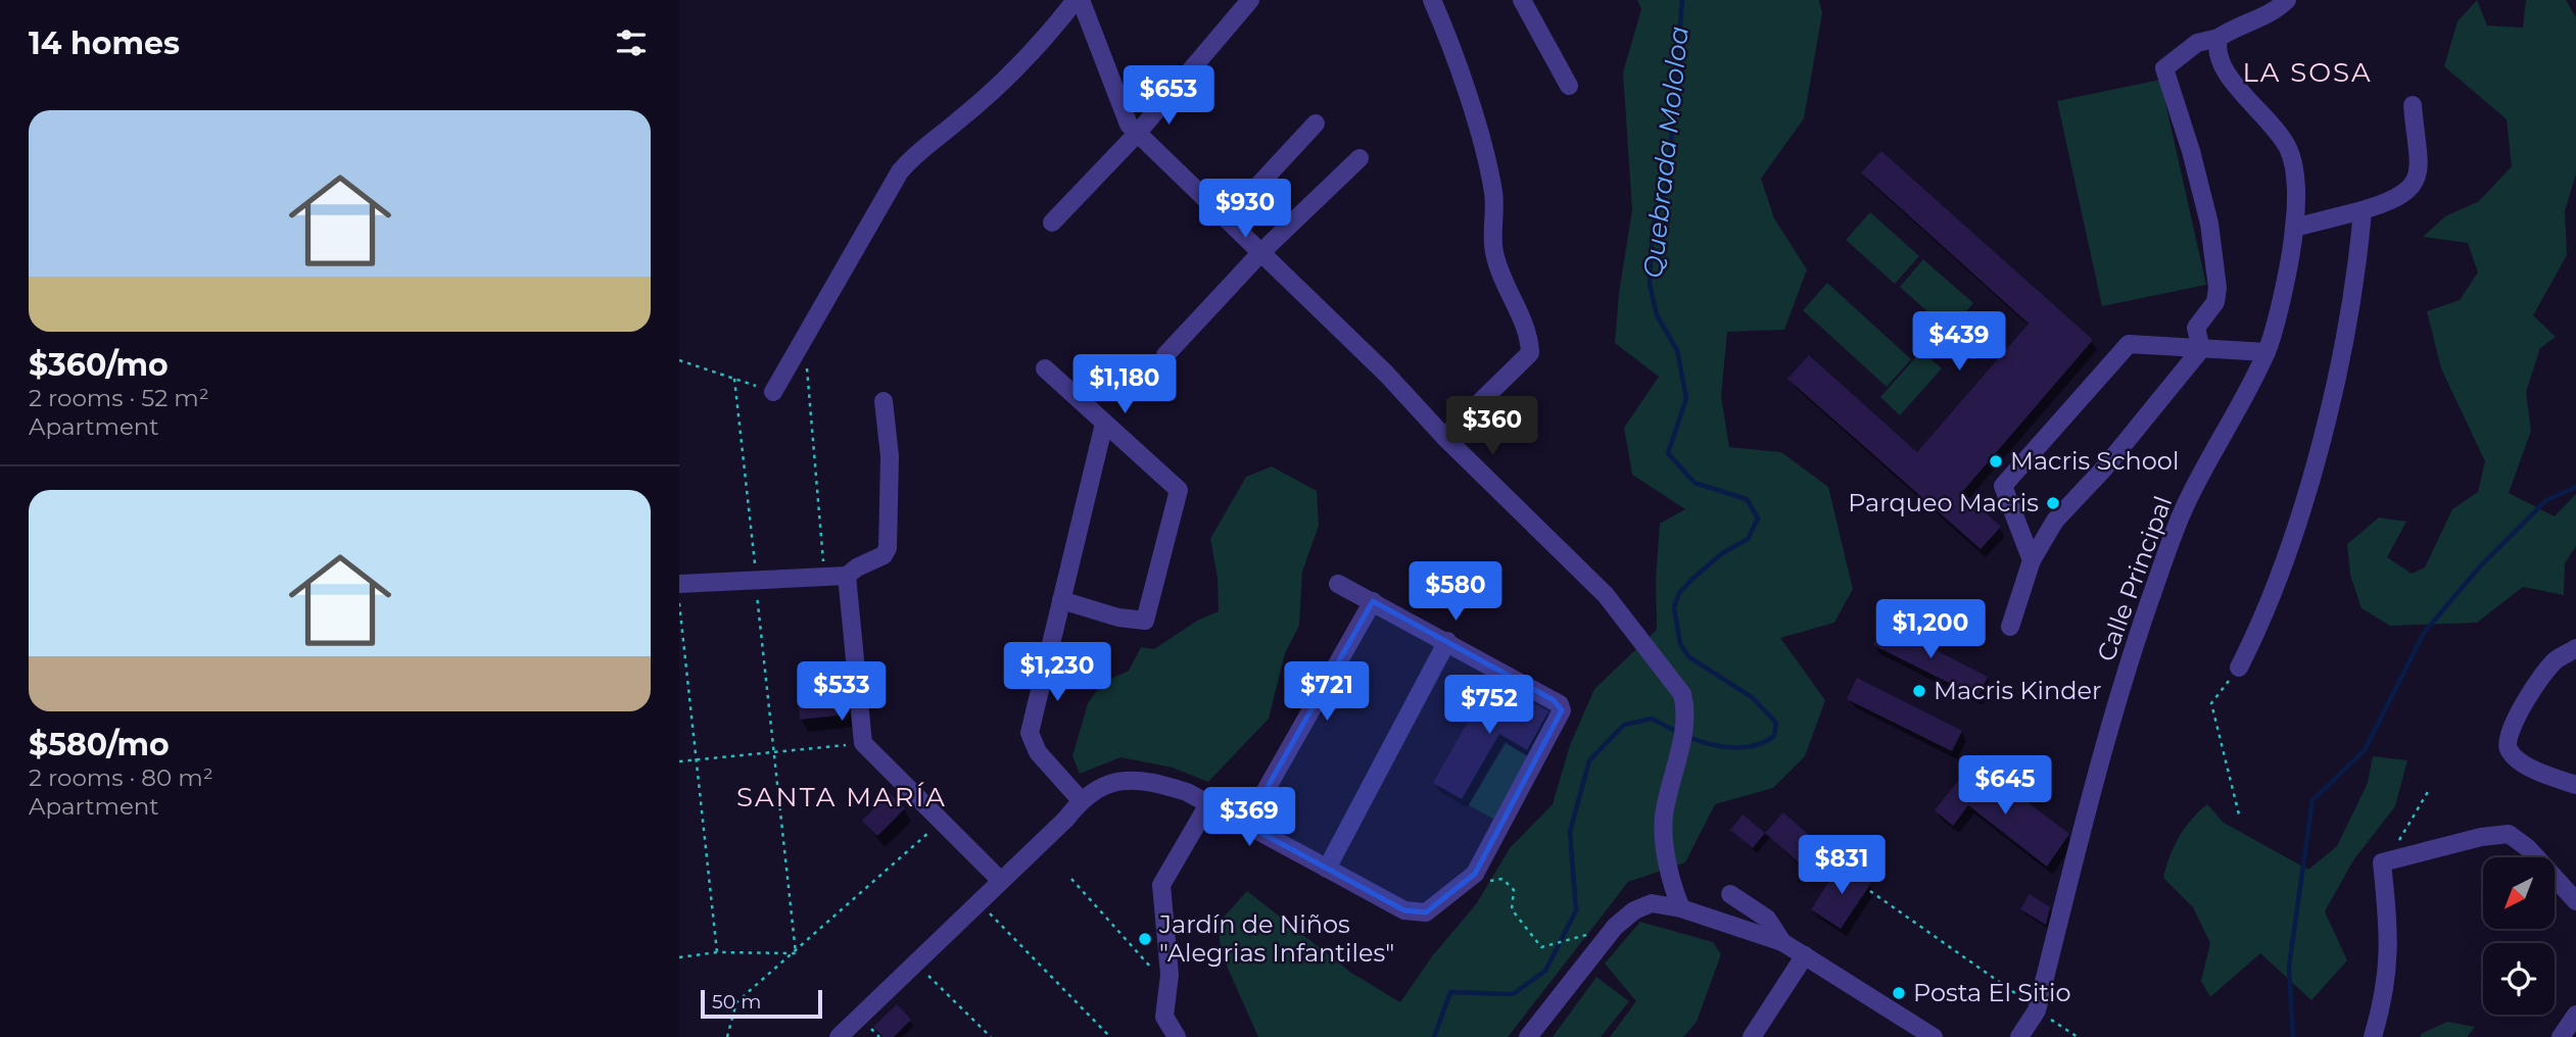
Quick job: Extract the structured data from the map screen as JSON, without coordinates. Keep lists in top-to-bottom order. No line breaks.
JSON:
{"streets":{"street":["Calle Principal"]},"districts":["LA SOSA","SANTA MARÍA"],"water":["Quebrada Mololoa"],"places":["Macris School","Parqueo Macris","Macris Kinder","Jardín de Niños \"Alegrias Infantiles\"","Posta El Sitio"],"scale_bar":"50 m","north":"bottom left","page":{"heading":"14 homes","price":["$653","$930","$439","$1,180","$360","$580","$1,200","$1,230","$533","$721","$752","$645","$369","$831"],"list":[{"name":"$360/mo","note":"2 rooms · 52 m² · Apartment"},{"name":"$580/mo","note":"2 rooms · 80 m² · Apartment"}],"scale":"50 m"}}
